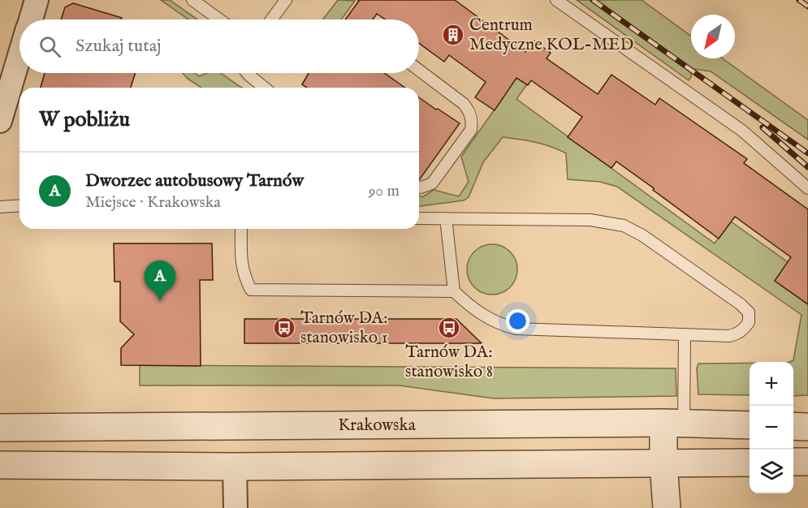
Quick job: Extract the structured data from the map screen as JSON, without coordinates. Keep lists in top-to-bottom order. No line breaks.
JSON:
{"streets":{"street":["Krakowska"]},"places":{"building":["Centrum Medyczne KOL-MED"],"bus stop":["Tarnów DA: stanowisko 1","Tarnów DA: stanowisko 8"]},"north":"bottom left","page":{"search":"Szukaj tutaj","heading":"W pobliżu","list":[{"mark":"A","name":"Dworzec autobusowy Tarnów","note":"Miejsce · Krakowska","value":"90 m"}],"pins":"A","map_buttons":["+","−"]}}
